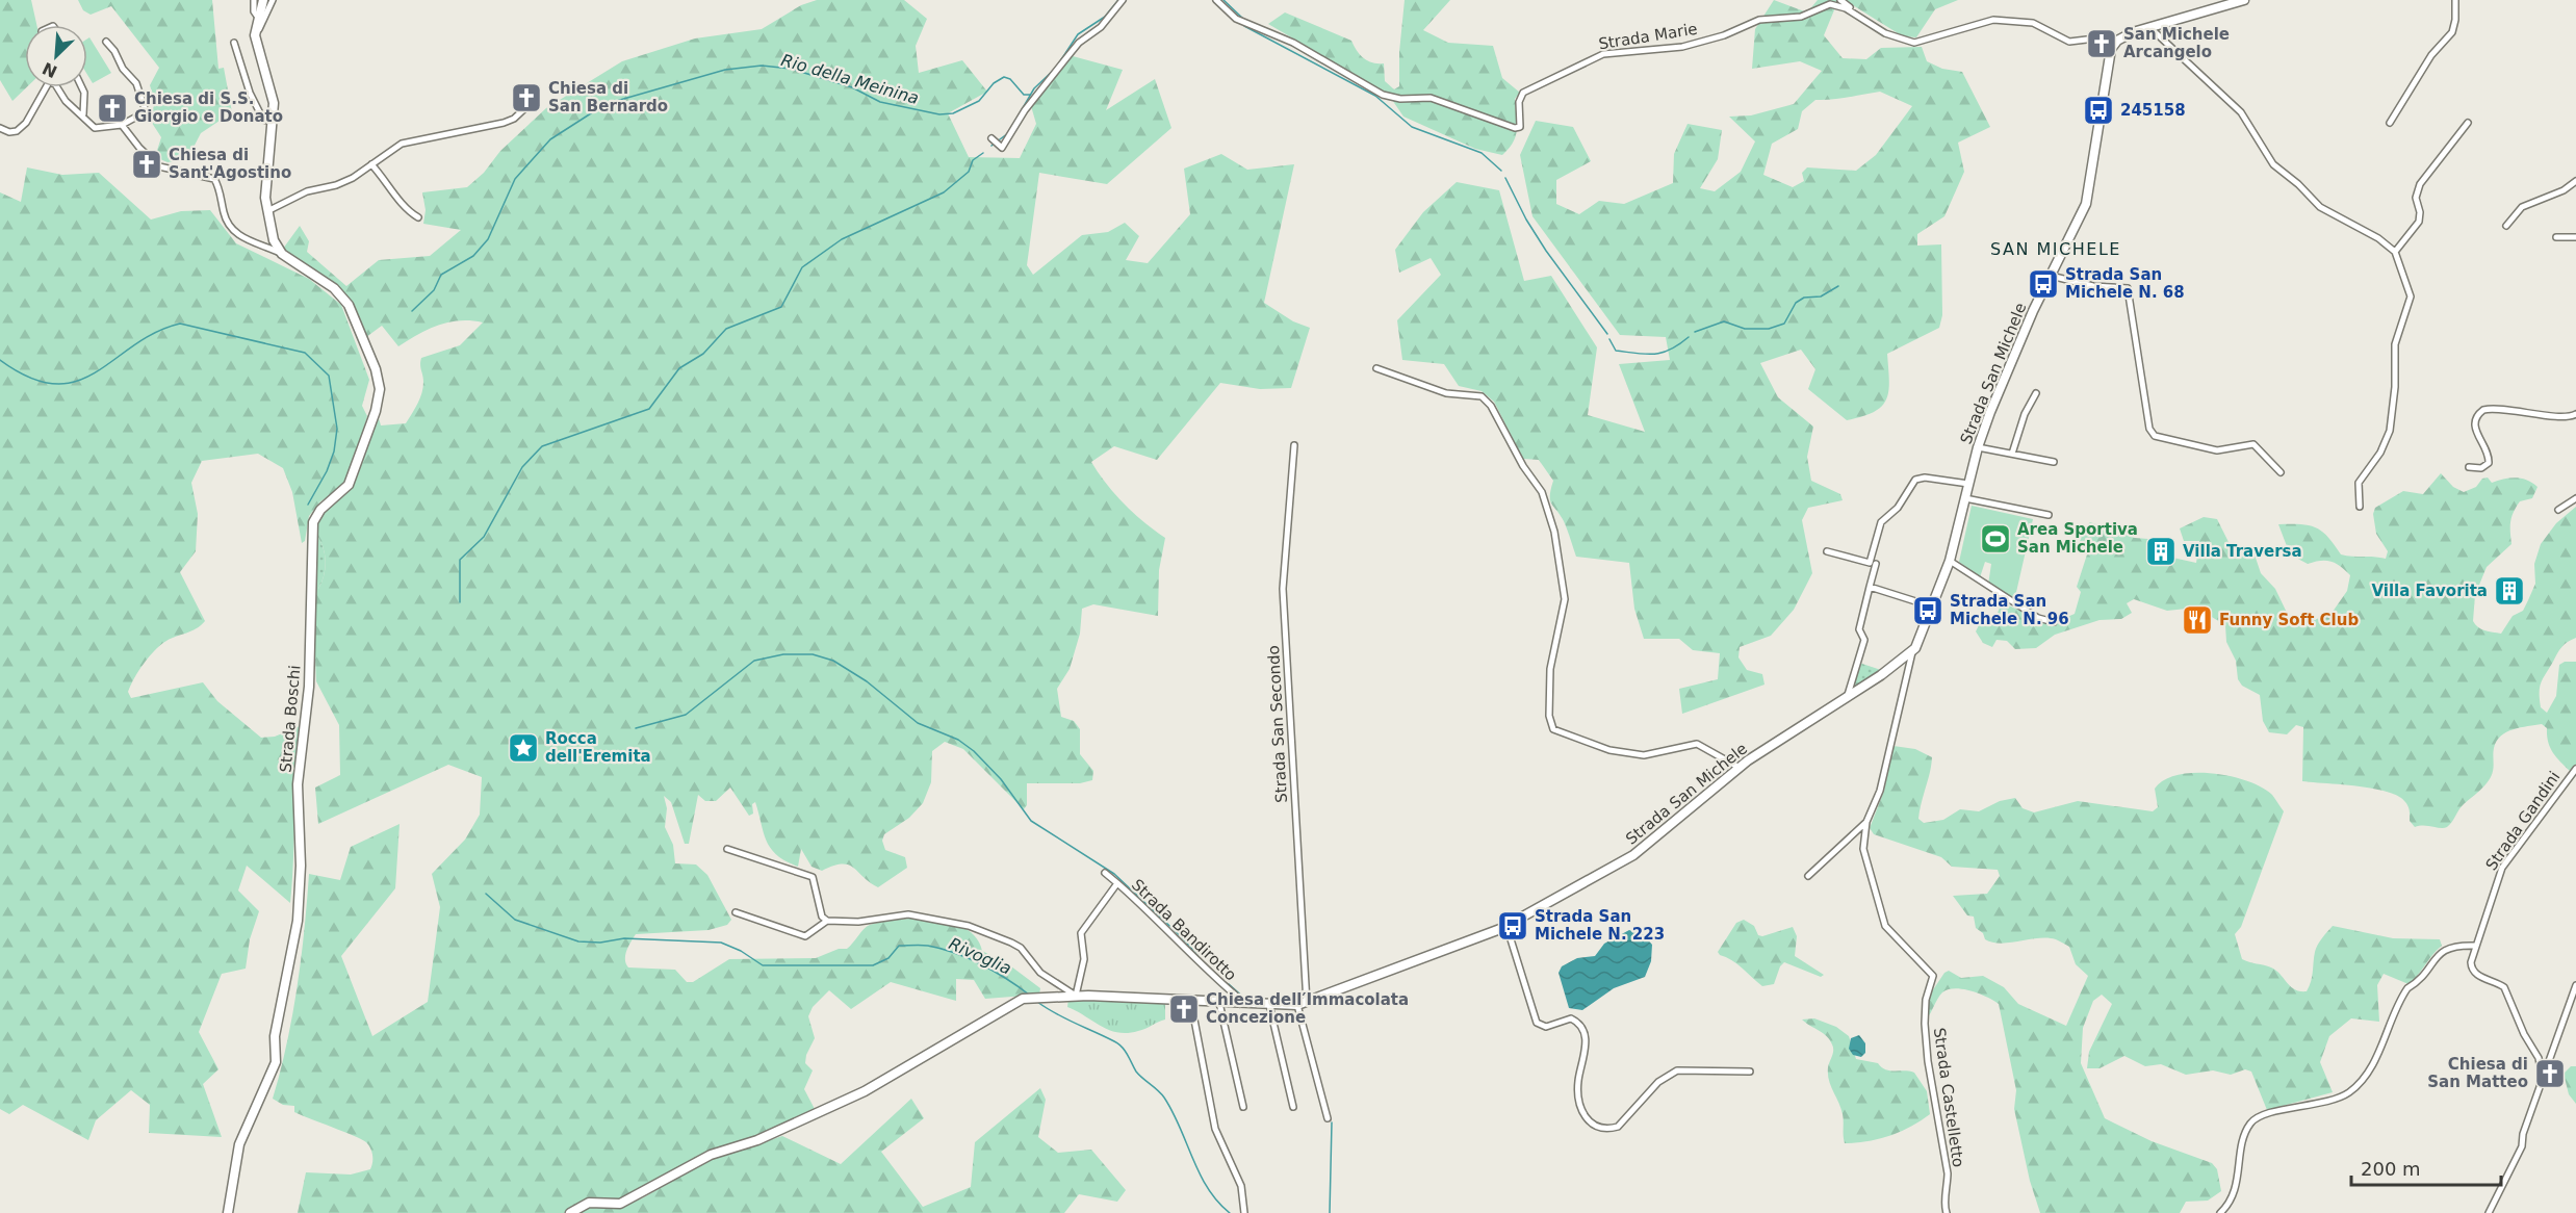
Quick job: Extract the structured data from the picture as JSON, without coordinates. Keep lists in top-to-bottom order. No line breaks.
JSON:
{"streets":{"street":["Strada Marie","Strada San Michele","Strada Boschi","Strada San Secondo","Strada Gandini","Strada Bandirotto","Strada Castelletto"]},"crossings":[["Strada Marie","Strada San Michele"],["Strada San Michele","Strada San Secondo"],["Strada San Michele","Strada Castelletto"]],"districts":["SAN MICHELE"],"water":["Rio della Meinina","Rivoglia"],"places":{"church":["San Michele Arcangelo","Chiesa di San Bernardo","Chiesa di S.S. Giorgio e Donato","Chiesa di Sant'Agostino","Chiesa dell′Immacolata Concezione","Chiesa di San Matteo"],"bus stop":["245158","Strada San Michele N. 68","Strada San Michele N. 96","Strada San Michele N. 223"],"sports":["Area Sportiva San Michele"],"building":["Villa Traversa","Villa Favorita"],"restaurant":["Funny Soft Club"],"place":["Rocca dell'Eremita"]},"scale_bar":"200 m","north":"bottom left"}
